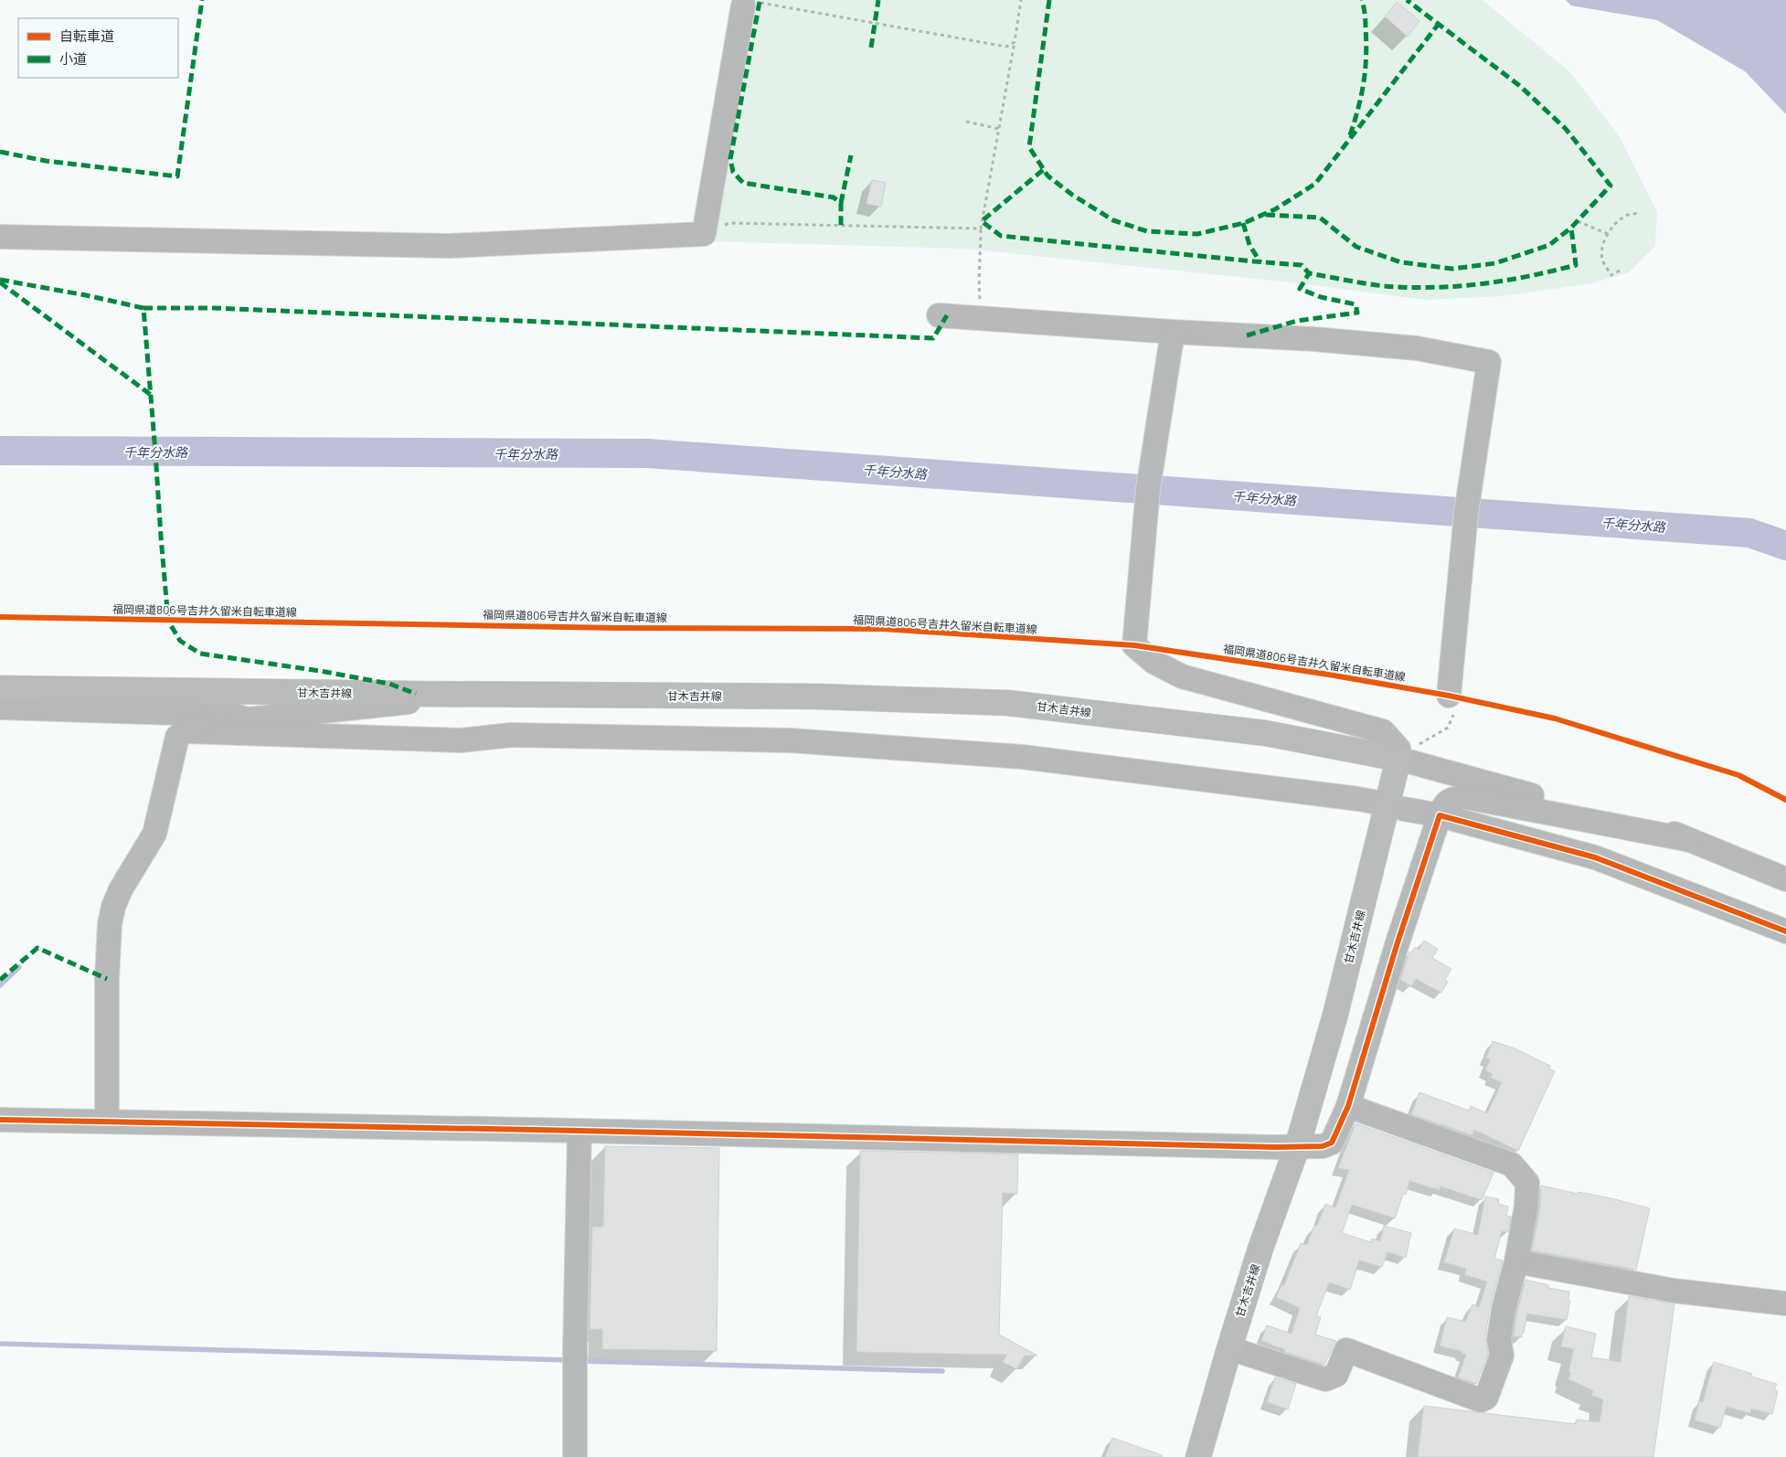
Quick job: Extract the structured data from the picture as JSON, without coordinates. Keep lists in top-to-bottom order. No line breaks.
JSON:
{"streets":{"main road":["甘木吉井線"],"cycle path":["福岡県道806号吉井久留米自転車道線"]},"water":["千年分水路"],"legend":["自転車道","小道"]}
